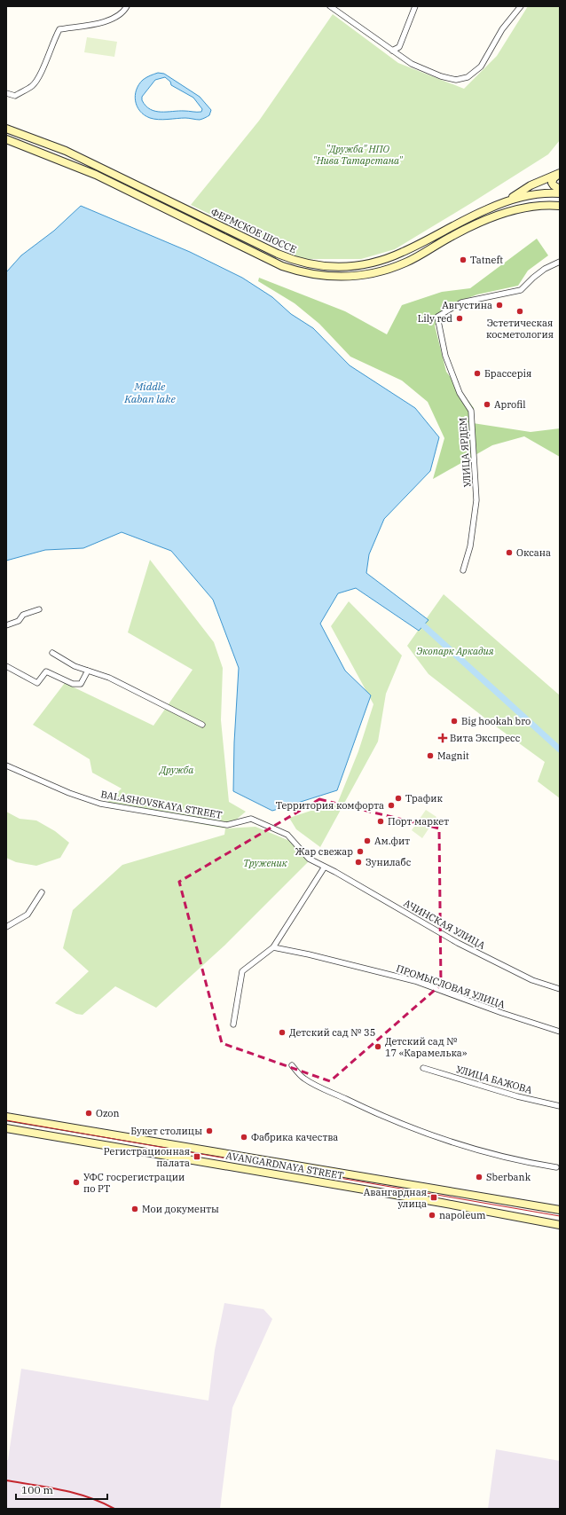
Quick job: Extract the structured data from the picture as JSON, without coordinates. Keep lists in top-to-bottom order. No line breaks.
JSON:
{"streets":{"main road":["ФЕРМСКОЕ ШОССЕ","AVANGARDNAYA STREET"],"street":["УЛИЦА ЯРДЕМ","BALASHOVSKAYA STREET","АЧИНСКАЯ УЛИЦА","ПРОМЫСЛОВАЯ УЛИЦА","УЛИЦА БАЖОВА"]},"crossings":[["BALASHOVSKAYA STREET","АЧИНСКАЯ УЛИЦА"]],"water":["Middle Kaban lake"],"parks":["\"Дружба\" НПО \"Нива Татарстана\"","Экопарк Аркадия","Дружба","Труженик"],"places":{"other":["Tatneft","Августина","Эстетическая косметология","Lily red","Брассерiя","Aprofil","Оксана","Big hookah bro","Magnit","Трафик","Территория комфорта","Порт маркет","Ам.фит","Жар свежар","Зунилабс","Детский сад № 35","Детский сад № 17 «Карамелька»","Ozon","Букет столицы","Фабрика качества","Sberbank","УФС госрегистрации по РТ","Мои документы","napoleum"],"health":["Вита Экспресс"],"transit":["Регистрационная палата","Авангардная улица"]},"scale_bar":"100 m"}
